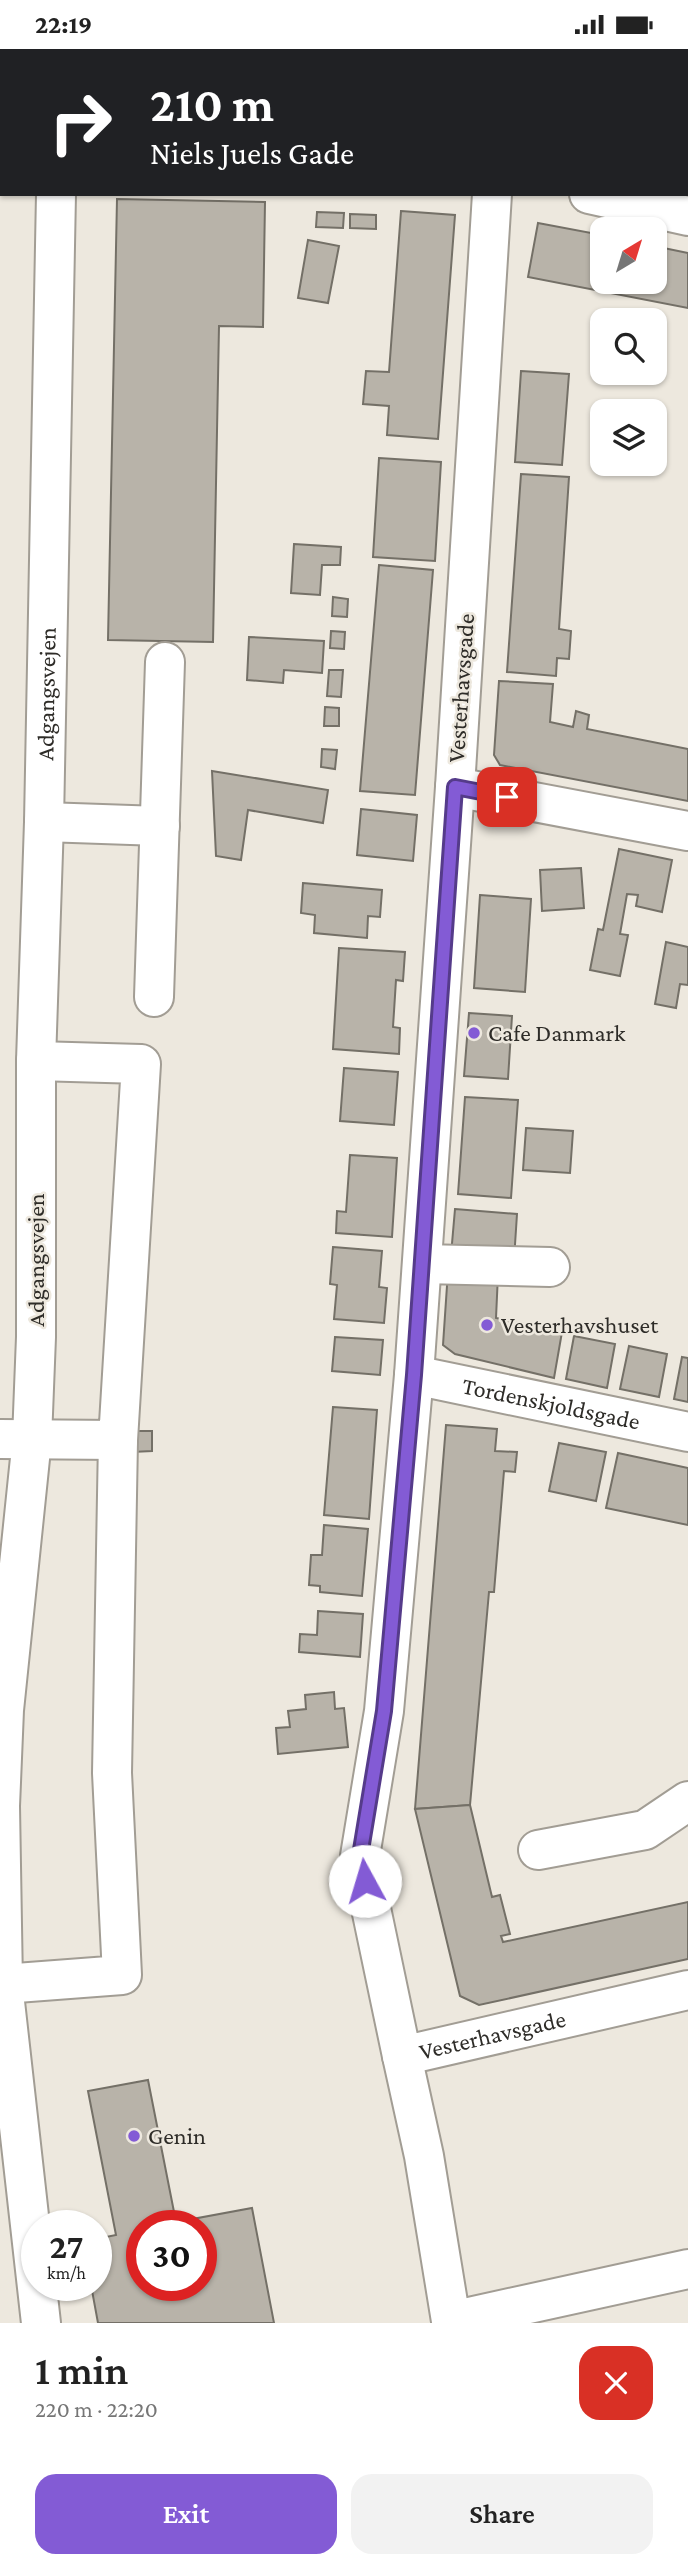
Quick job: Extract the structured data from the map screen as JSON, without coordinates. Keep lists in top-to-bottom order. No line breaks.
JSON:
{"streets":{"street":["Vesterhavsgade","Adgangsvejen","Tordenskjoldsgade"]},"crossings":[["Vesterhavsgade","Tordenskjoldsgade"]],"places":["Cafe Danmark","Vesterhavshuset","Genin"],"north":"top right","page":{"status":"22:19","turn":["210 m","Niels Juels Gade"],"speed":"27 km/h","limit":"30","heading":["1 min","220 m · 22:20"],"buttons":["Exit","Share"]}}
